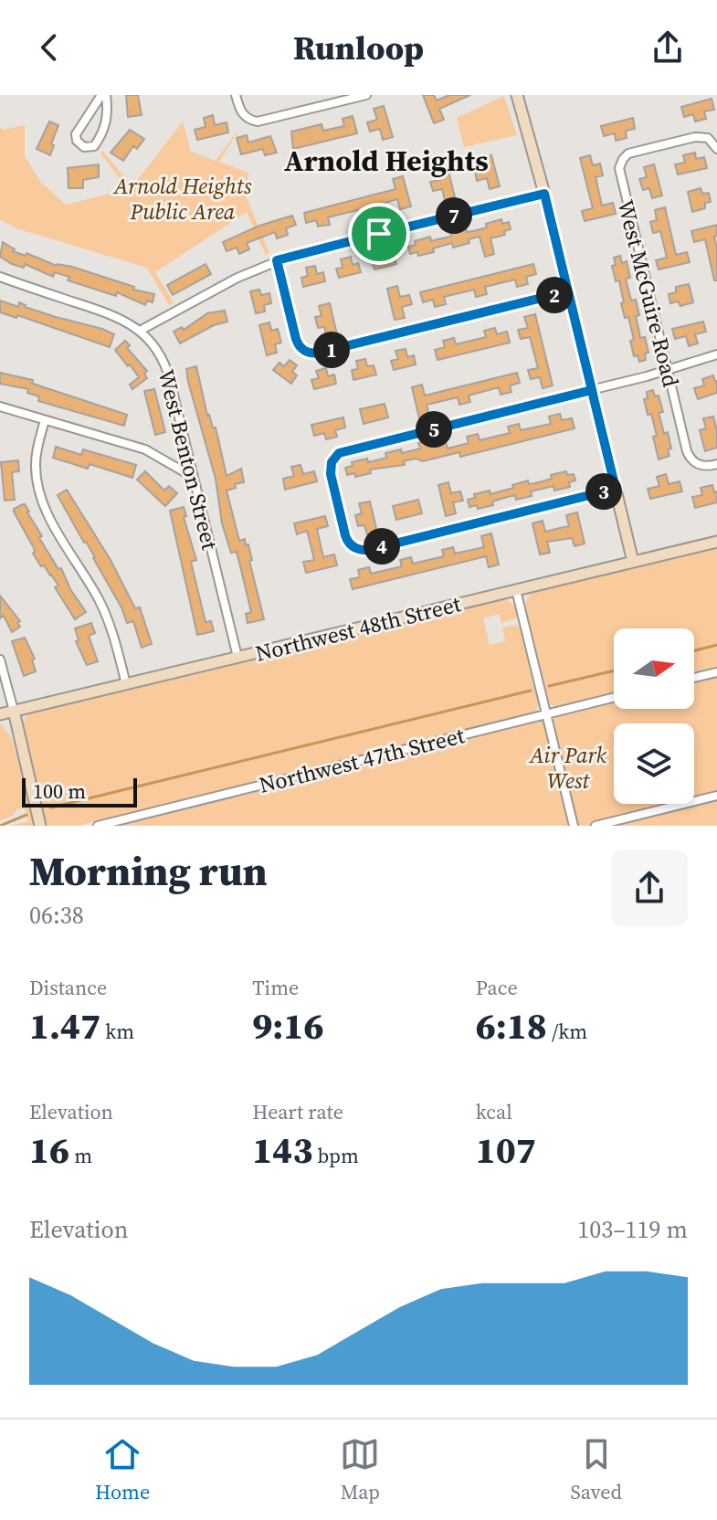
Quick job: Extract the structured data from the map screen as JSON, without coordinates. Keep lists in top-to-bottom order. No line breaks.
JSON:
{"streets":{"main road":["Northwest 48th Street"],"street":["West McGuire Road","West Benton Street","Northwest 47th Street"]},"crossings":[["West Benton Street","Northwest 48th Street"]],"districts":["Arnold Heights"],"parks":["Arnold Heights Public Area","Air Park West"],"scale_bar":"100 m","north":"right","page":{"header":"Runloop","pins":["7","2","1","5","3","4"],"scale":"100 m","heading":["Morning run","06:38"],"stats":[["Distance","1.47 km"],["Time","9:16"],["Pace","6:18 /km"],["Elevation","16 m"],["Heart rate","143 bpm"],["kcal","107"]],"chart":["Elevation","103–119 m"],"tabs":["Home","Map","Saved"]}}
